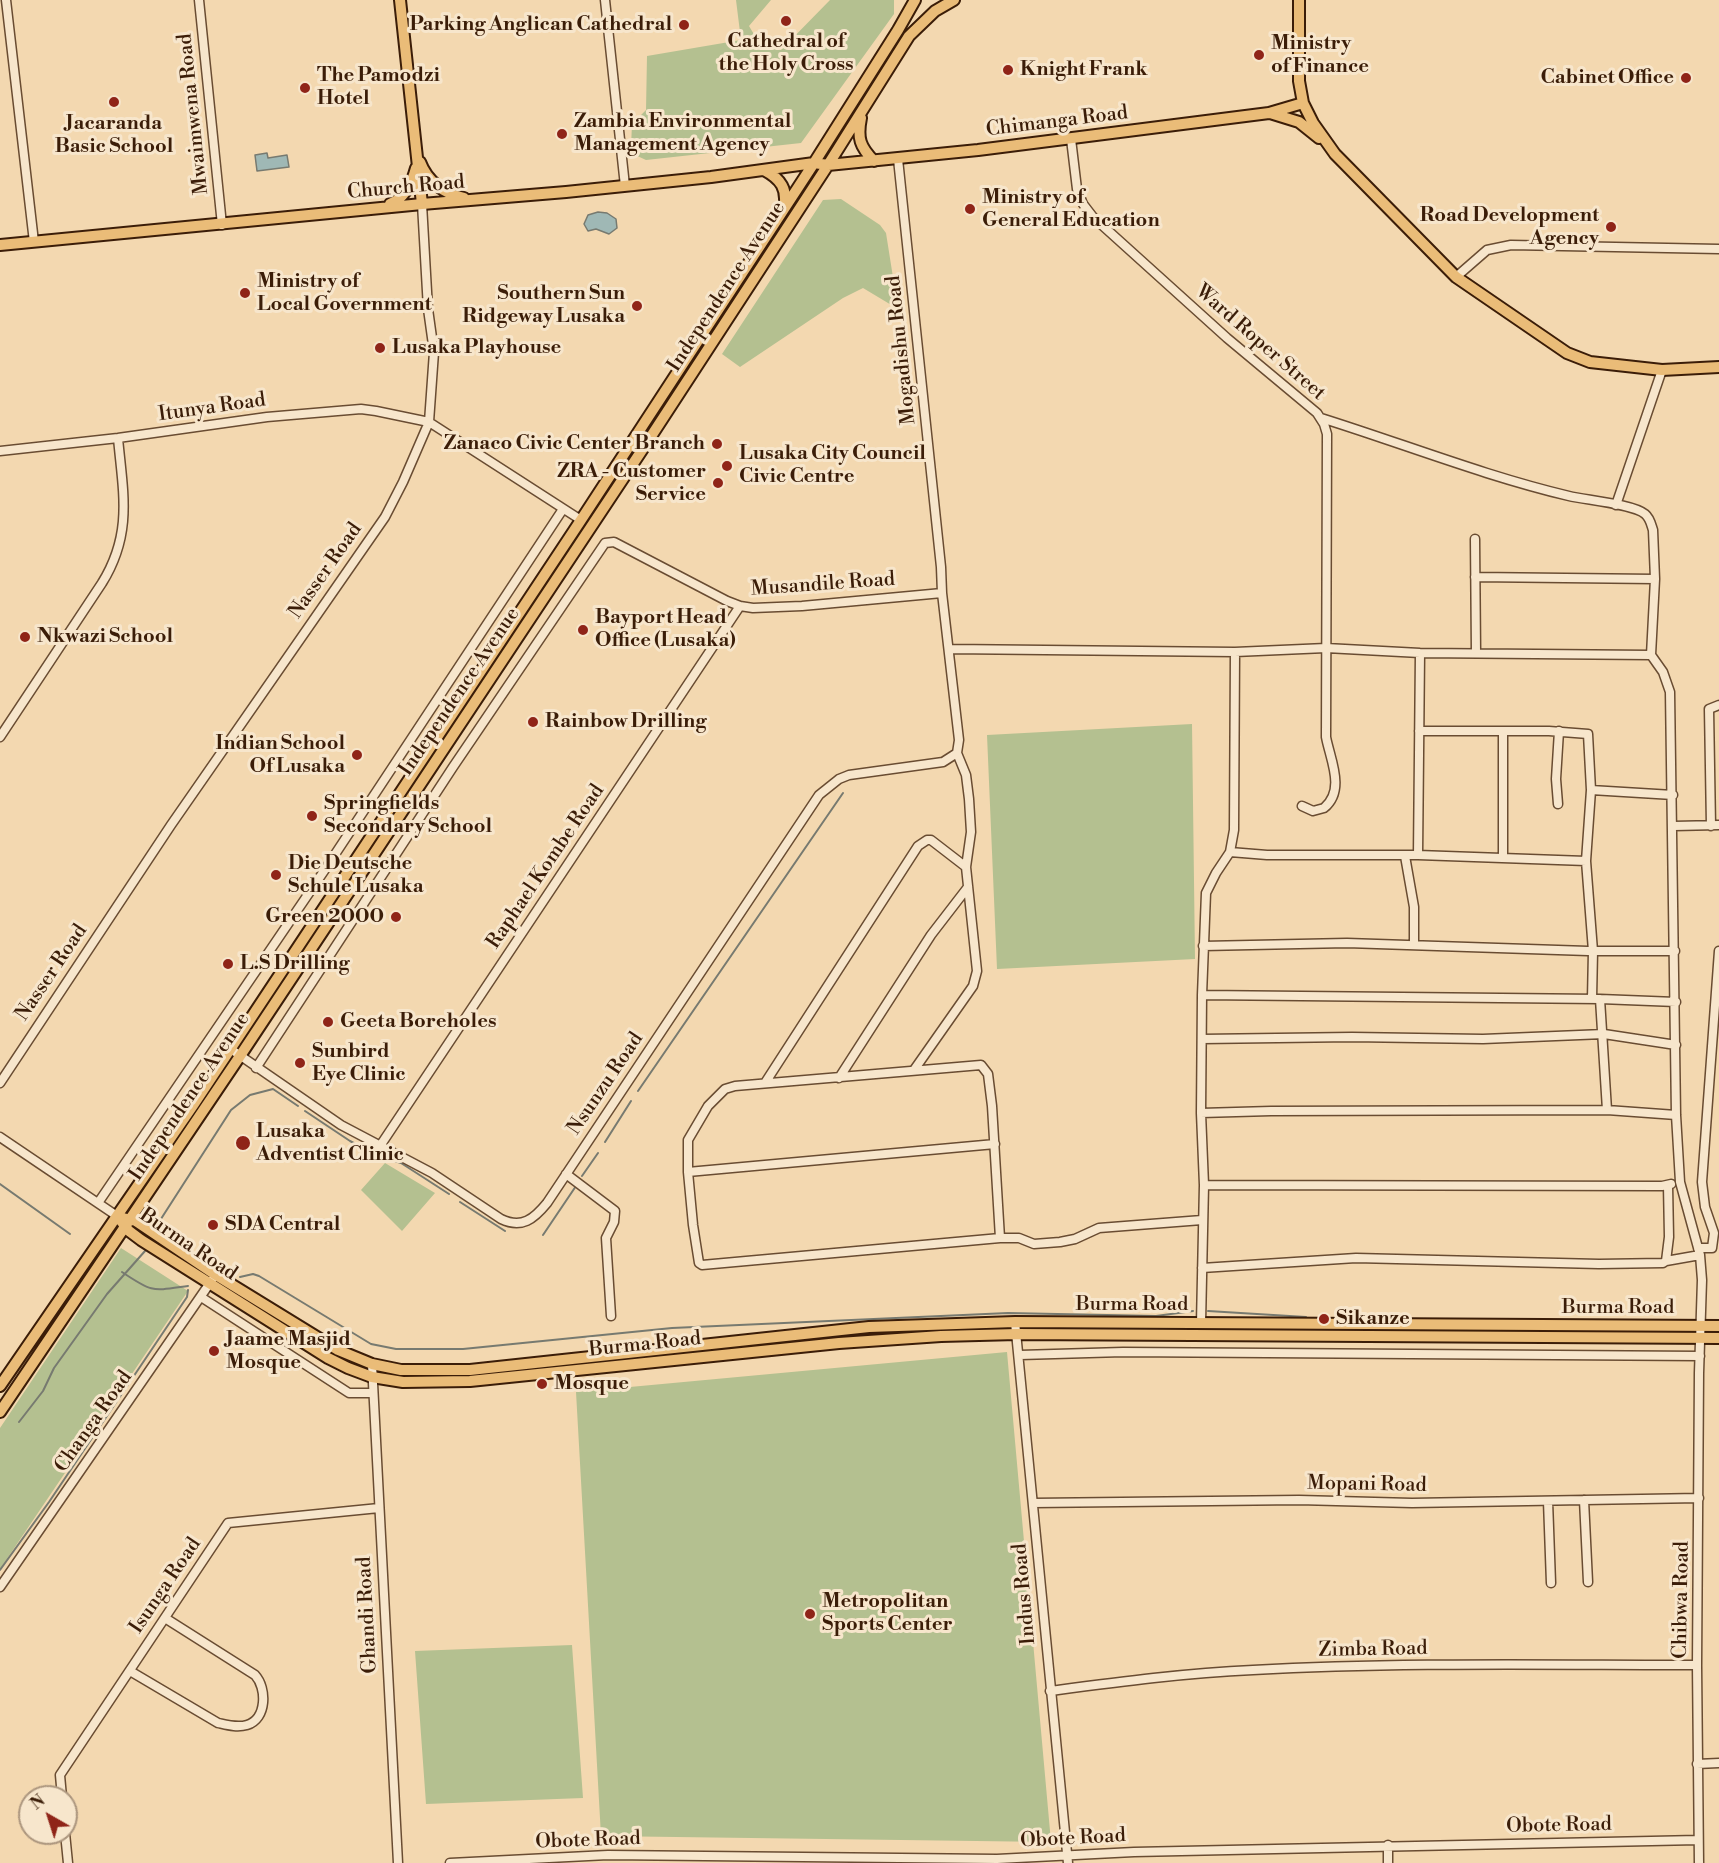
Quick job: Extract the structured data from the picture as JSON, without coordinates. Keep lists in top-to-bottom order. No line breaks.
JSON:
{"streets":{"main road":["Chimanga Road","Church Road","Independence Avenue","Nasser Road","Burma Road"],"street":["Mwaimwena Road","Ward Roper Street","Mogadishu Road","Itunya Road","Musandile Road","Raphael Kombe Road","Nsunzu Road","Changa Road","Mopani Road","Isunga Road","Indus Road","Chibwa Road","Ghandi Road","Zimba Road","Obote Road"]},"crossings":[["Mwaimwena Road","Church Road"],["Chimanga Road","Church Road"],["Chimanga Road","Independence Avenue"],["Chimanga Road","Ward Roper Street"],["Chimanga Road","Mogadishu Road"],["Church Road","Independence Avenue"],["Church Road","Nasser Road"],["Independence Avenue","Nsunzu Road"],["Independence Avenue","Burma Road"],["Mogadishu Road","Musandile Road"],["Mogadishu Road","Nsunzu Road"],["Itunya Road","Nasser Road"],["Musandile Road","Raphael Kombe Road"],["Musandile Road","Nsunzu Road"],["Raphael Kombe Road","Nsunzu Road"],["Burma Road","Changa Road"],["Burma Road","Indus Road"],["Burma Road","Chibwa Road"],["Burma Road","Ghandi Road"],["Mopani Road","Indus Road"],["Mopani Road","Chibwa Road"],["Isunga Road","Ghandi Road"],["Indus Road","Zimba Road"],["Indus Road","Obote Road"],["Chibwa Road","Zimba Road"],["Chibwa Road","Obote Road"]],"places":["Cathedral of the Holy Cross","Parking Anglican Cathedral","Ministry of Finance","Knight Frank","Cabinet Office","The Pamodzi Hotel","Jacaranda Basic School","Zambia Environmental Management Agency","Ministry of General Education","Road Development Agency","Ministry of Local Government","Southern Sun Ridgeway Lusaka","Lusaka Playhouse","Zanaco Civic Center Branch","Lusaka City Council Civic Centre","ZRA - Customer Service","Bayport Head Office (Lusaka)","Nkwazi School","Rainbow Drilling","Indian School Of Lusaka","Springfields Secondary School","Die Deutsche Schule Lusaka","Green 2000","L.S Drilling","Geeta Boreholes","Sunbird Eye Clinic","Lusaka Adventist Clinic","SDA Central","Sikanze","Jaame Masjid Mosque","Mosque","Metropolitan Sports Center"],"north":"top left"}
